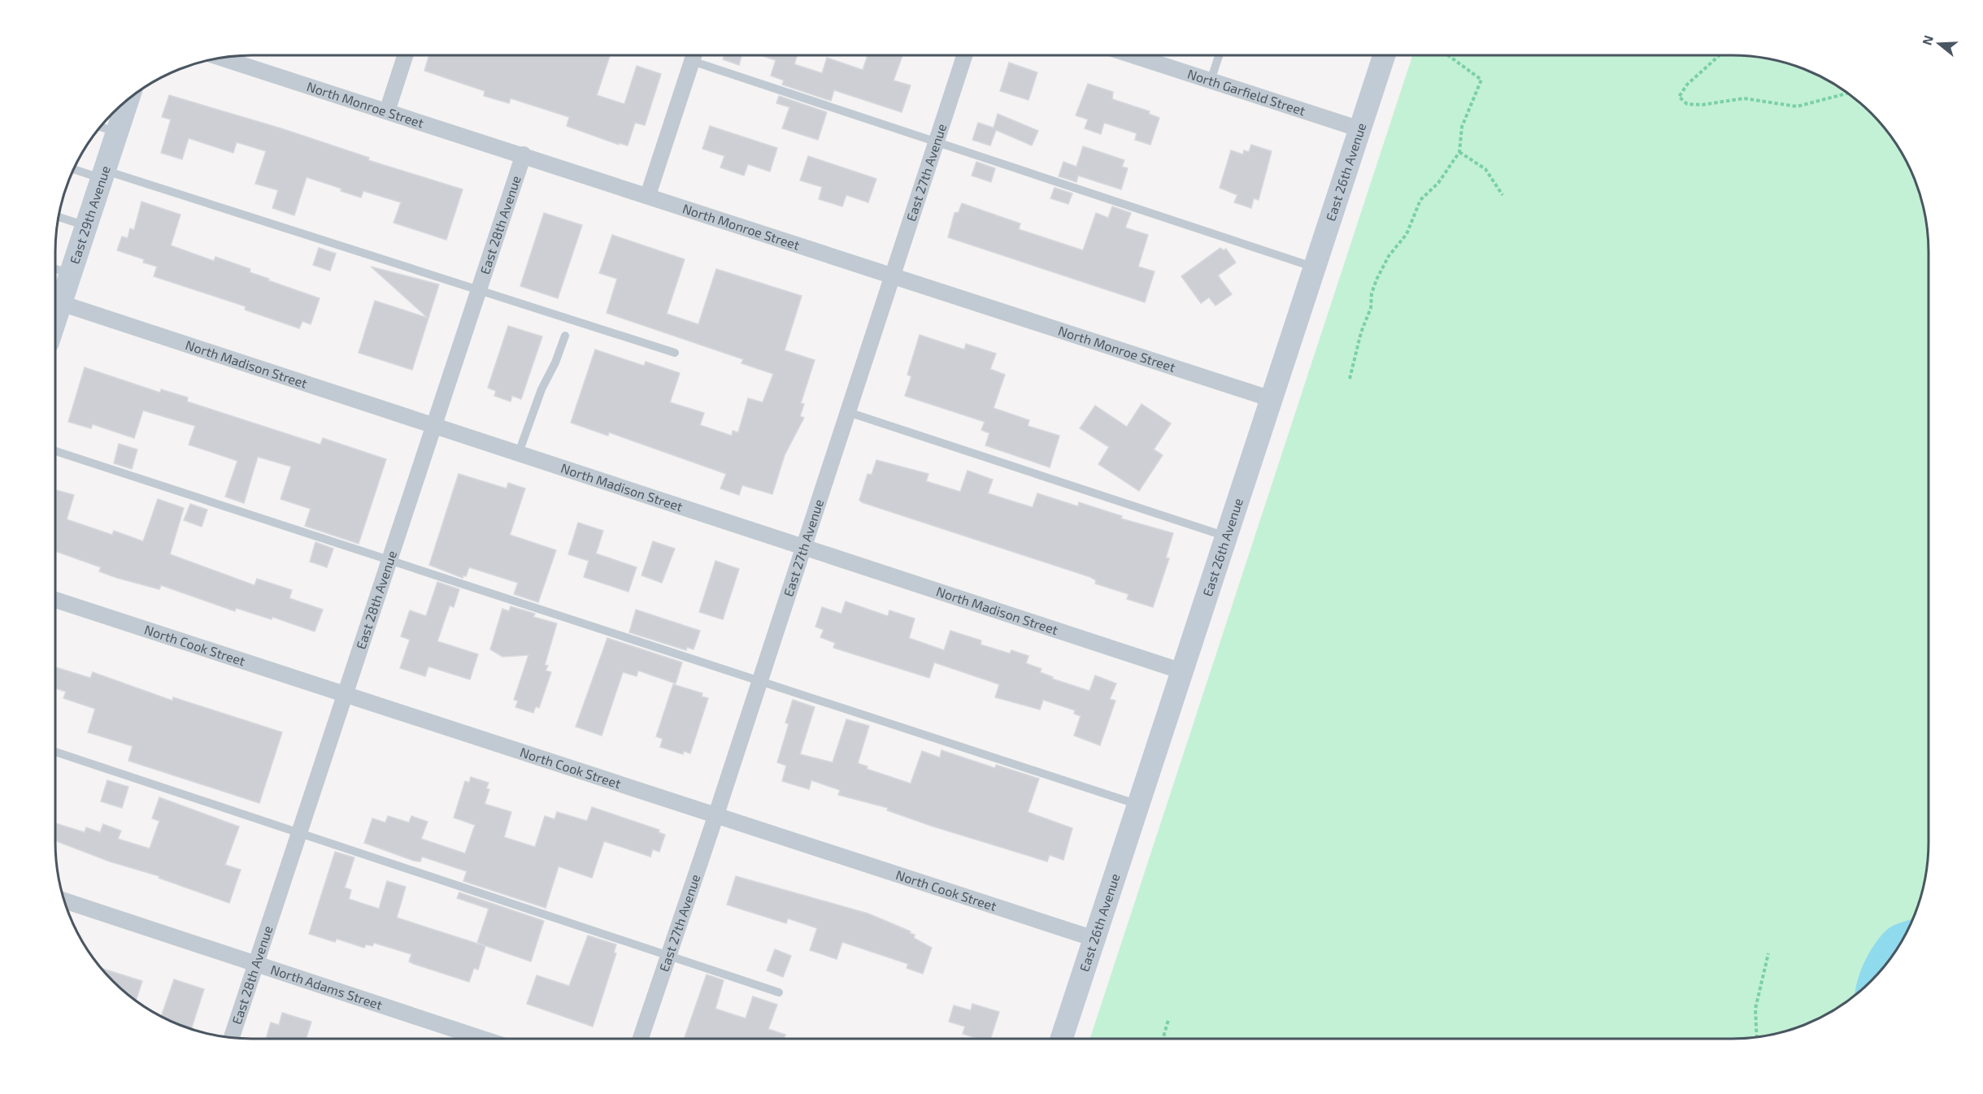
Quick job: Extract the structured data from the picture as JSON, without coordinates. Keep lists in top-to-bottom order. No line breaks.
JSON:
{"streets":{"street":["North Garfield Street","North Monroe Street","East 26th Avenue","East 27th Avenue","East 29th Avenue","East 28th Avenue","North Madison Street","North Cook Street","North Adams Street"]},"crossings":[["North Garfield Street","East 26th Avenue"],["North Monroe Street","East 26th Avenue"],["North Monroe Street","East 27th Avenue"],["North Monroe Street","East 28th Avenue"],["East 26th Avenue","North Madison Street"],["East 26th Avenue","North Cook Street"],["East 27th Avenue","North Madison Street"],["East 27th Avenue","North Cook Street"],["East 28th Avenue","North Madison Street"],["East 28th Avenue","North Cook Street"],["East 28th Avenue","North Adams Street"]],"north":"left"}
